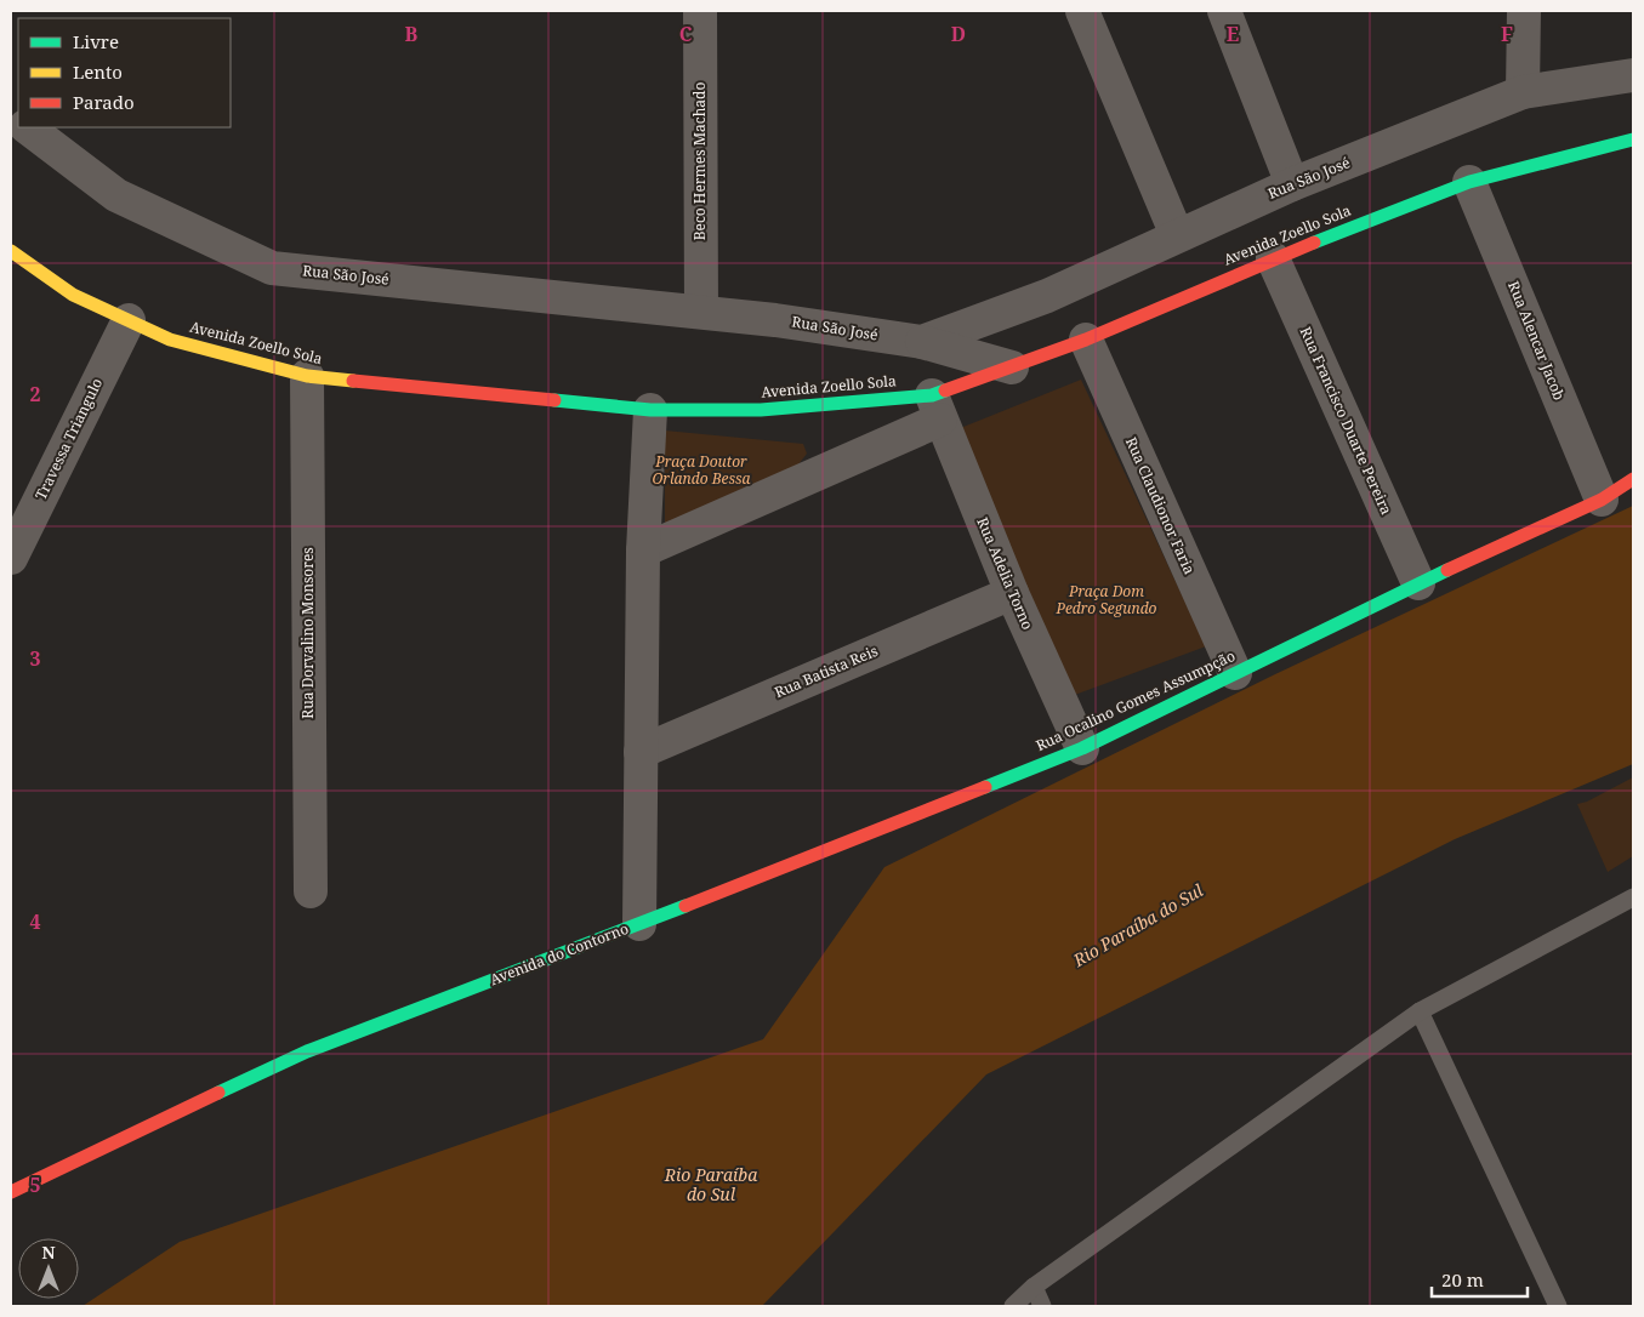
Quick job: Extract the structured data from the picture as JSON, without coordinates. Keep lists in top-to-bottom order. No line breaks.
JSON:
{"streets":{"street":["Beco Hermes Machado","Rua São José","Avenida Zoello Sola","Rua Alencar Jacob","Rua Francisco Duarte Pereira","Travessa Triangulo","Rua Claudionor Faria","Rua Adelia Torno","Rua Dorvalino Monsores","Rua Batista Reis","Rua Ocalino Gomes Assumpção","Avenida do Contorno"]},"crossings":[["Beco Hermes Machado","Rua São José"],["Avenida Zoello Sola","Rua Alencar Jacob"],["Avenida Zoello Sola","Rua Francisco Duarte Pereira"],["Avenida Zoello Sola","Travessa Triangulo"],["Avenida Zoello Sola","Rua Claudionor Faria"],["Avenida Zoello Sola","Rua Adelia Torno"],["Avenida Zoello Sola","Rua Dorvalino Monsores"],["Avenida Zoello Sola","Avenida do Contorno"],["Rua Alencar Jacob","Rua Ocalino Gomes Assumpção"],["Rua Francisco Duarte Pereira","Rua Ocalino Gomes Assumpção"],["Rua Claudionor Faria","Rua Ocalino Gomes Assumpção"],["Rua Adelia Torno","Rua Batista Reis"],["Rua Adelia Torno","Rua Ocalino Gomes Assumpção"],["Rua Batista Reis","Avenida do Contorno"],["Rua Ocalino Gomes Assumpção","Avenida do Contorno"]],"water":["Rio Paraíba do Sul"],"parks":["Praça Doutor Orlando Bessa","Praça Dom Pedro Segundo"],"legend":["Livre","Lento","Parado"],"scale_bar":"20 m","north":"top","grid":{"columns":["B","C","D","E","F"],"rows":["2","3","4","5"]}}
